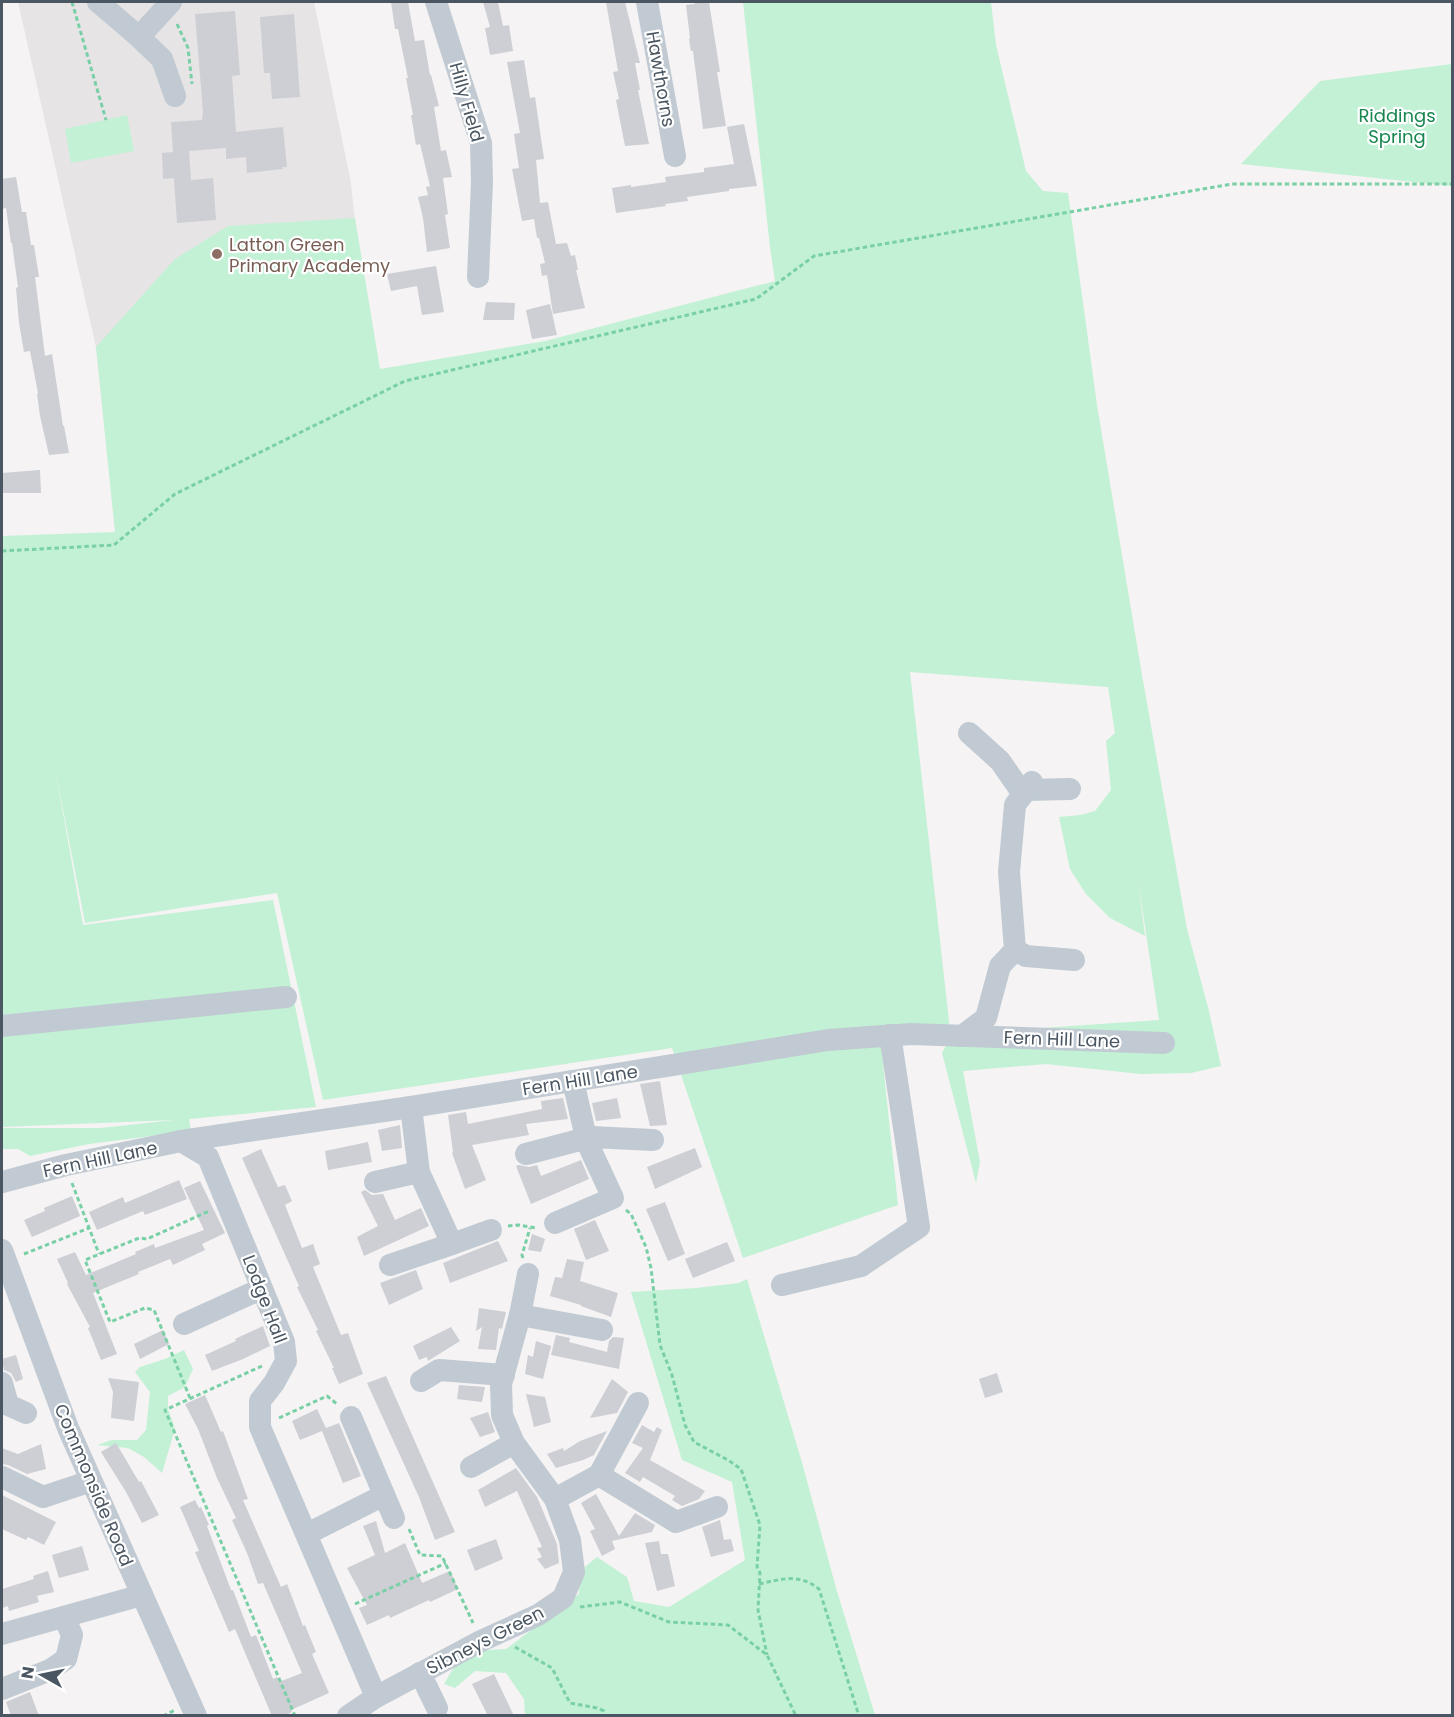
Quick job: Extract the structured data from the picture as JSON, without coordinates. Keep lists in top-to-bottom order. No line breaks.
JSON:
{"streets":{"street":["Hawthorns","Hilly Field","Fern Hill Lane","Lodge Hall","Commonside Road","Sibneys Green"]},"crossings":[["Fern Hill Lane","Lodge Hall"],["Lodge Hall","Sibneys Green"]],"parks":["Riddings Spring"],"places":["Latton Green Primary Academy"],"north":"left"}
